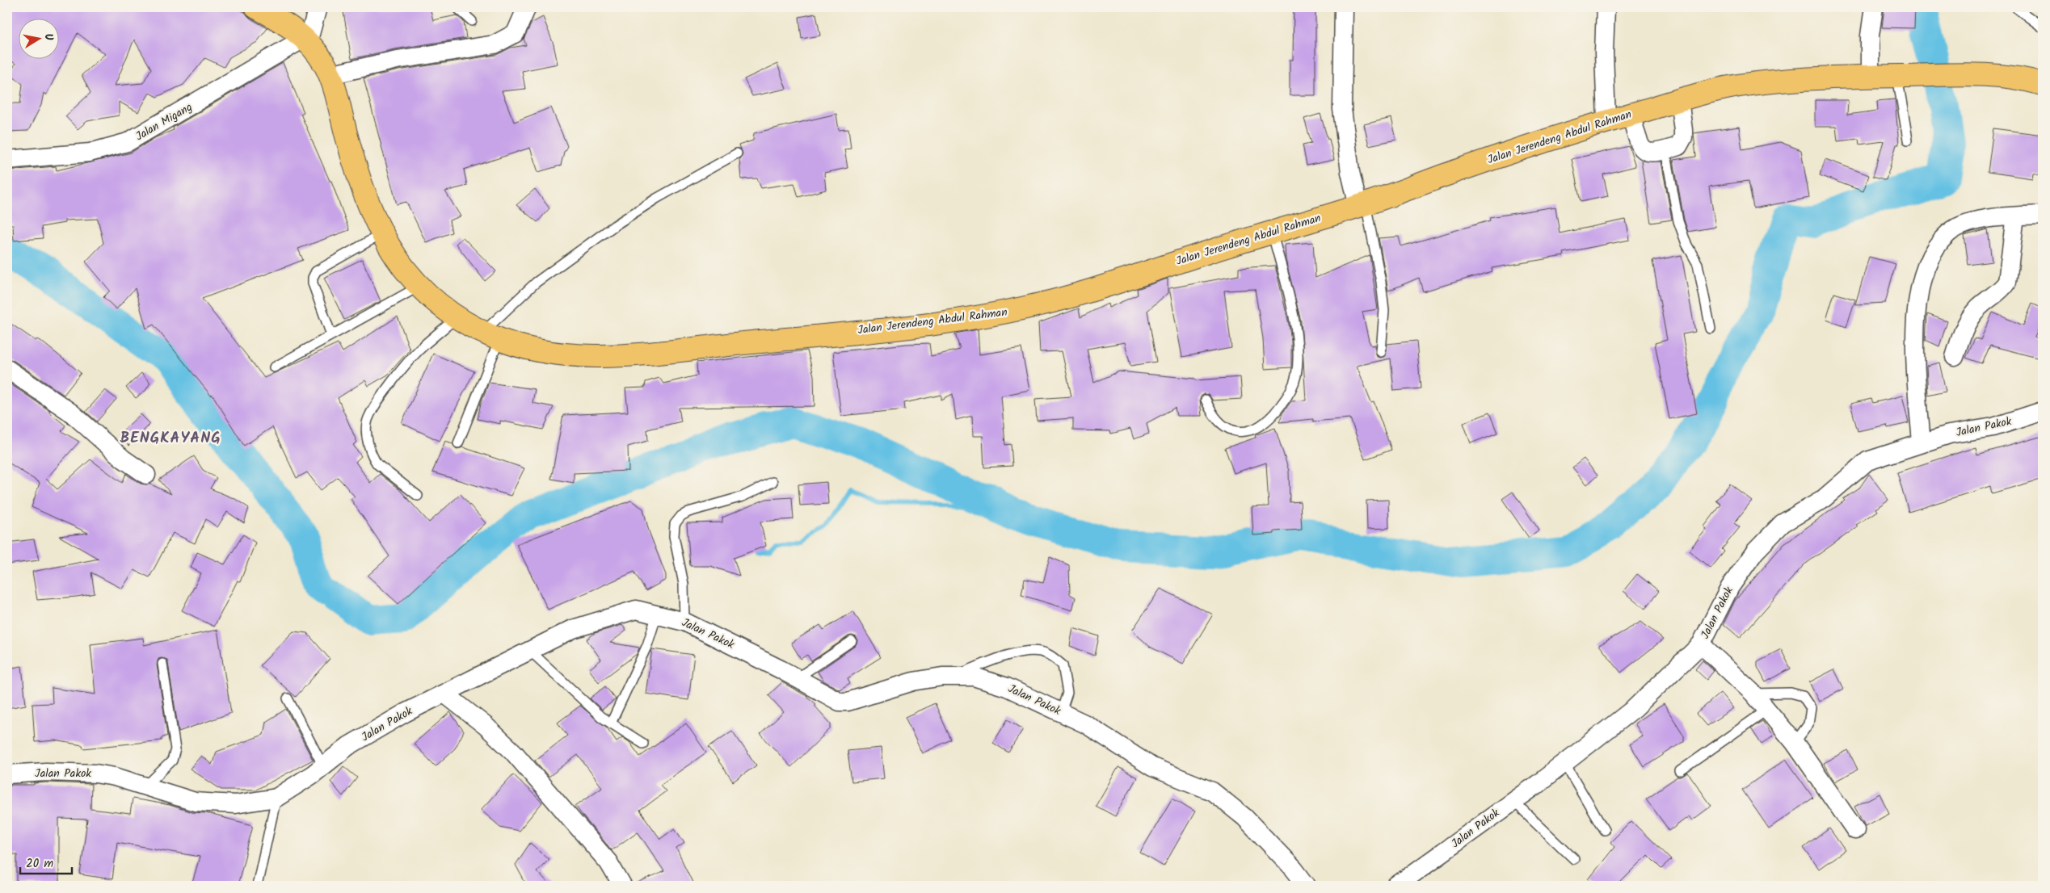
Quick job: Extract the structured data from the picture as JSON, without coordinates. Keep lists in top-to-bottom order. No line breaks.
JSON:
{"streets":{"highway":["Jalan Jerendeng Abdul Rahman"],"street":["Jalan Migang","Jalan Pakok"]},"crossings":[["Jalan Migang","Jalan Jerendeng Abdul Rahman"]],"districts":["BENGKAYANG"],"scale_bar":"20 m","north":"right"}
